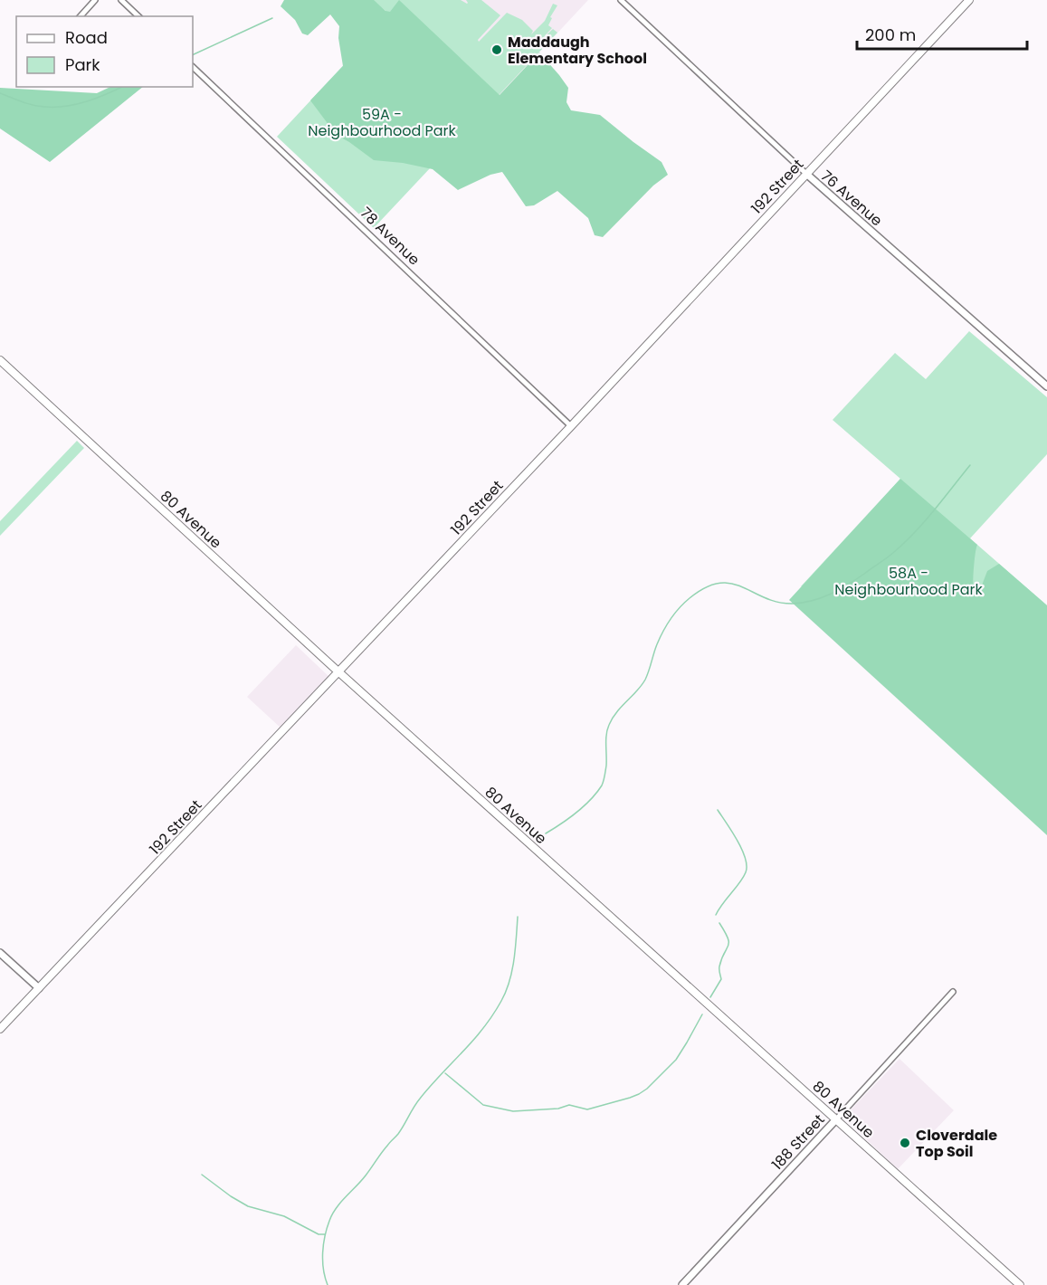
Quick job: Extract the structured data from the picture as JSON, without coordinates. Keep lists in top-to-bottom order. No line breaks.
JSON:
{"streets":{"main road":["192 Street","80 Avenue"],"street":["76 Avenue","78 Avenue","188 Street"]},"crossings":[["192 Street","76 Avenue"],["192 Street","78 Avenue"],["192 Street","80 Avenue"],["80 Avenue","188 Street"]],"parks":["59A - Neighbourhood Park","58A - Neighbourhood Park"],"places":["Maddaugh Elementary School","Cloverdale Top Soil"],"legend":["Road","Park"],"scale_bar":"200 m"}
